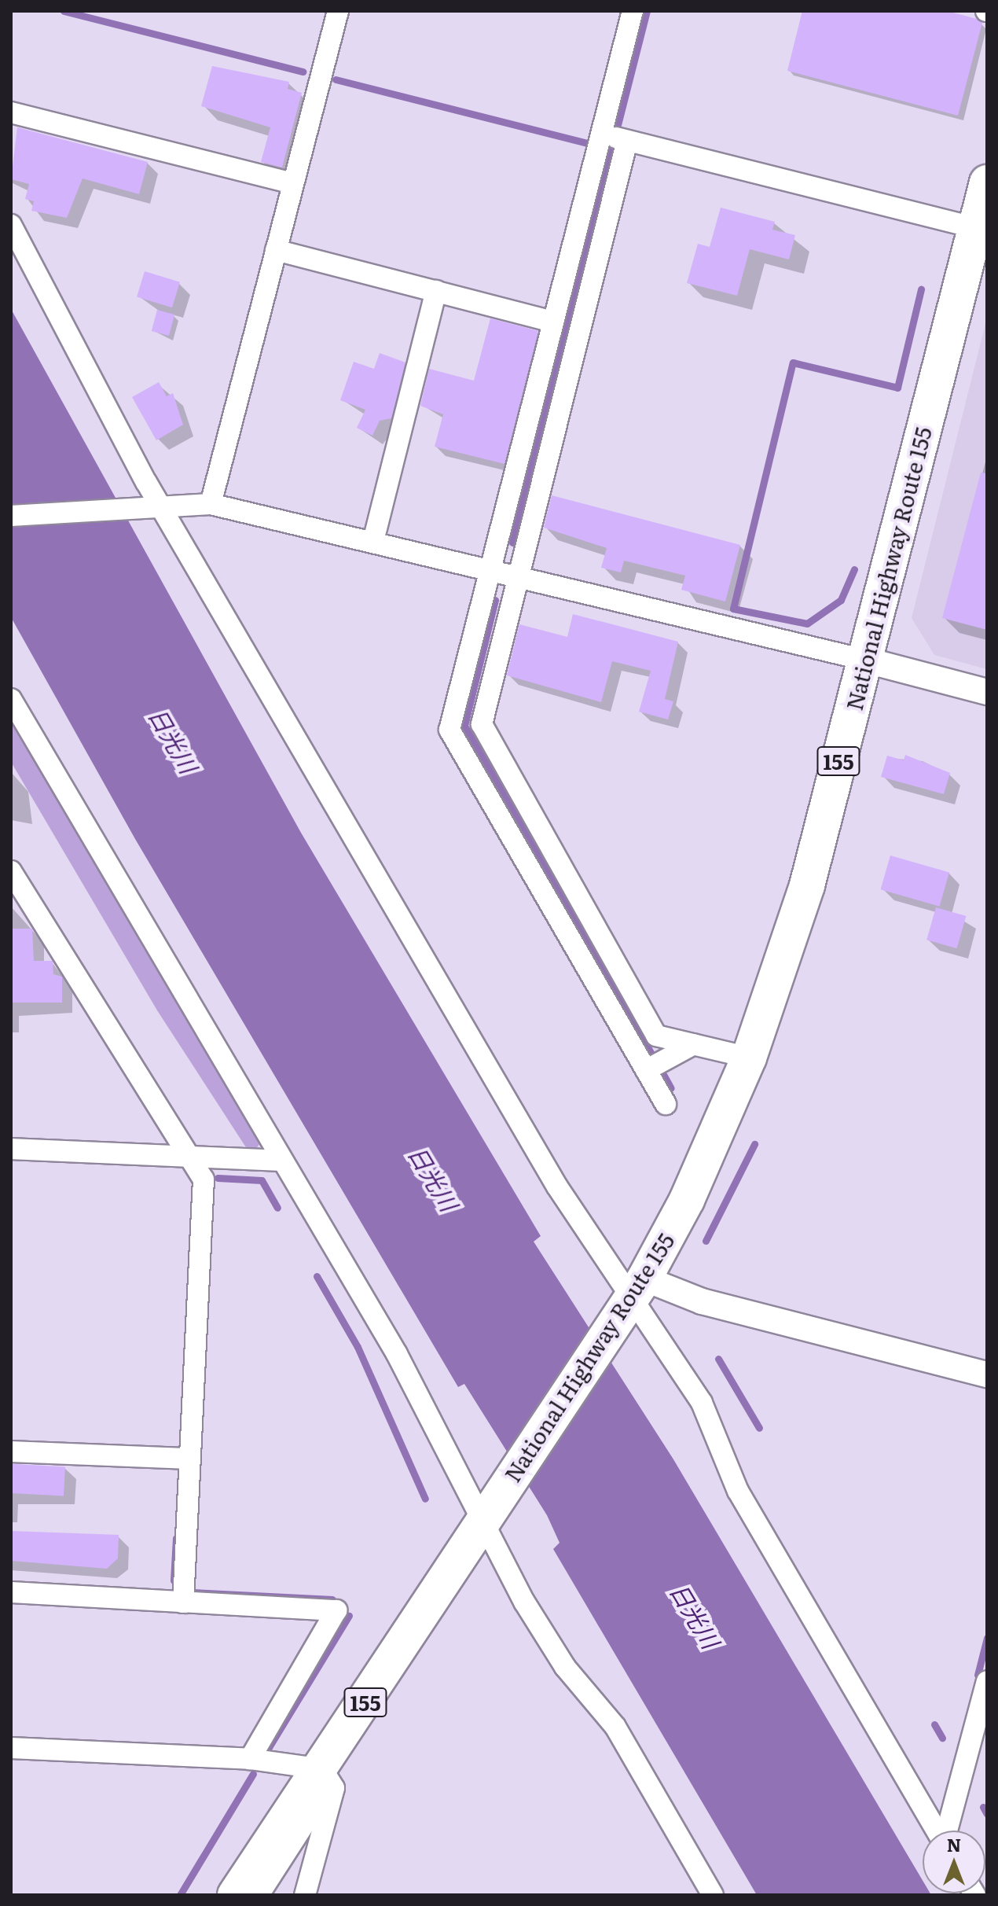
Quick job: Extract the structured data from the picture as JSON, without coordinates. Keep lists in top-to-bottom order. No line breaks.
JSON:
{"streets":{"highway":["National Highway Route 155","155"]},"water":["日光川"],"north":"top"}
